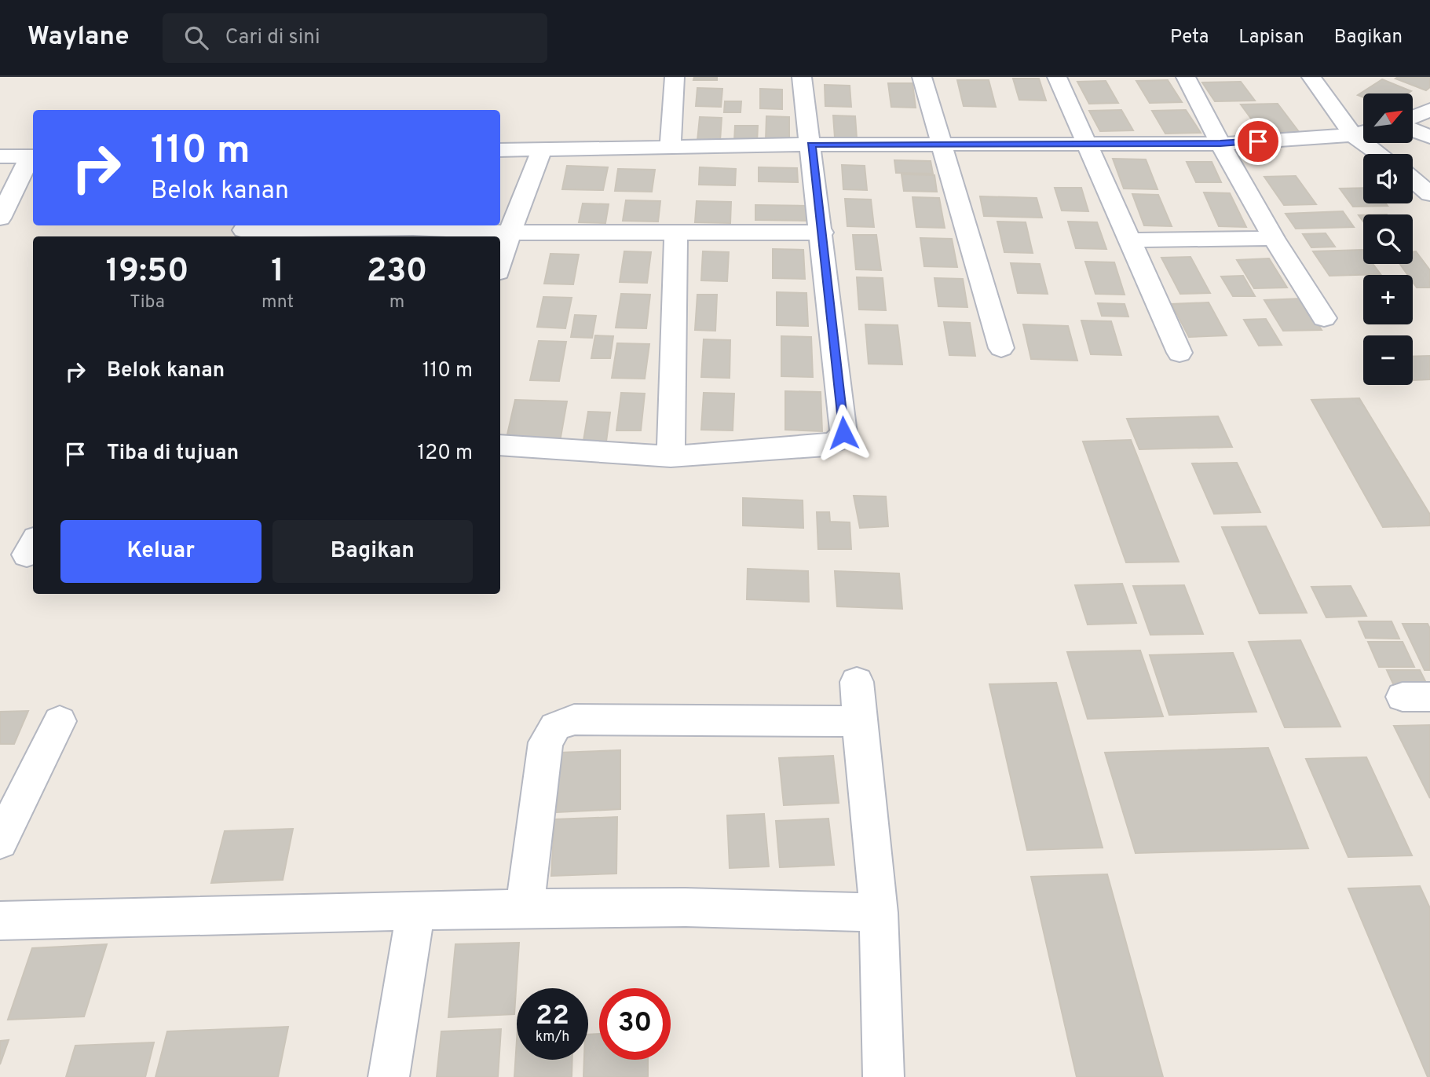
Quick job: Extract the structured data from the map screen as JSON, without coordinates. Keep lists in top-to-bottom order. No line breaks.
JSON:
{"north":"top right","page":{"header":"Waylane","search":"Cari di sini","nav":["Peta","Lapisan","Bagikan"],"map_buttons":["+","−"],"turn":["110 m","Belok kanan"],"eta":["19:50","Tiba","1","mnt","230","m"],"list":[{"name":"Belok kanan","value":"110 m"},{"name":"Tiba di tujuan","value":"120 m"}],"buttons":["Keluar","Bagikan"],"speed":"22 km/h","limit":"30"}}
